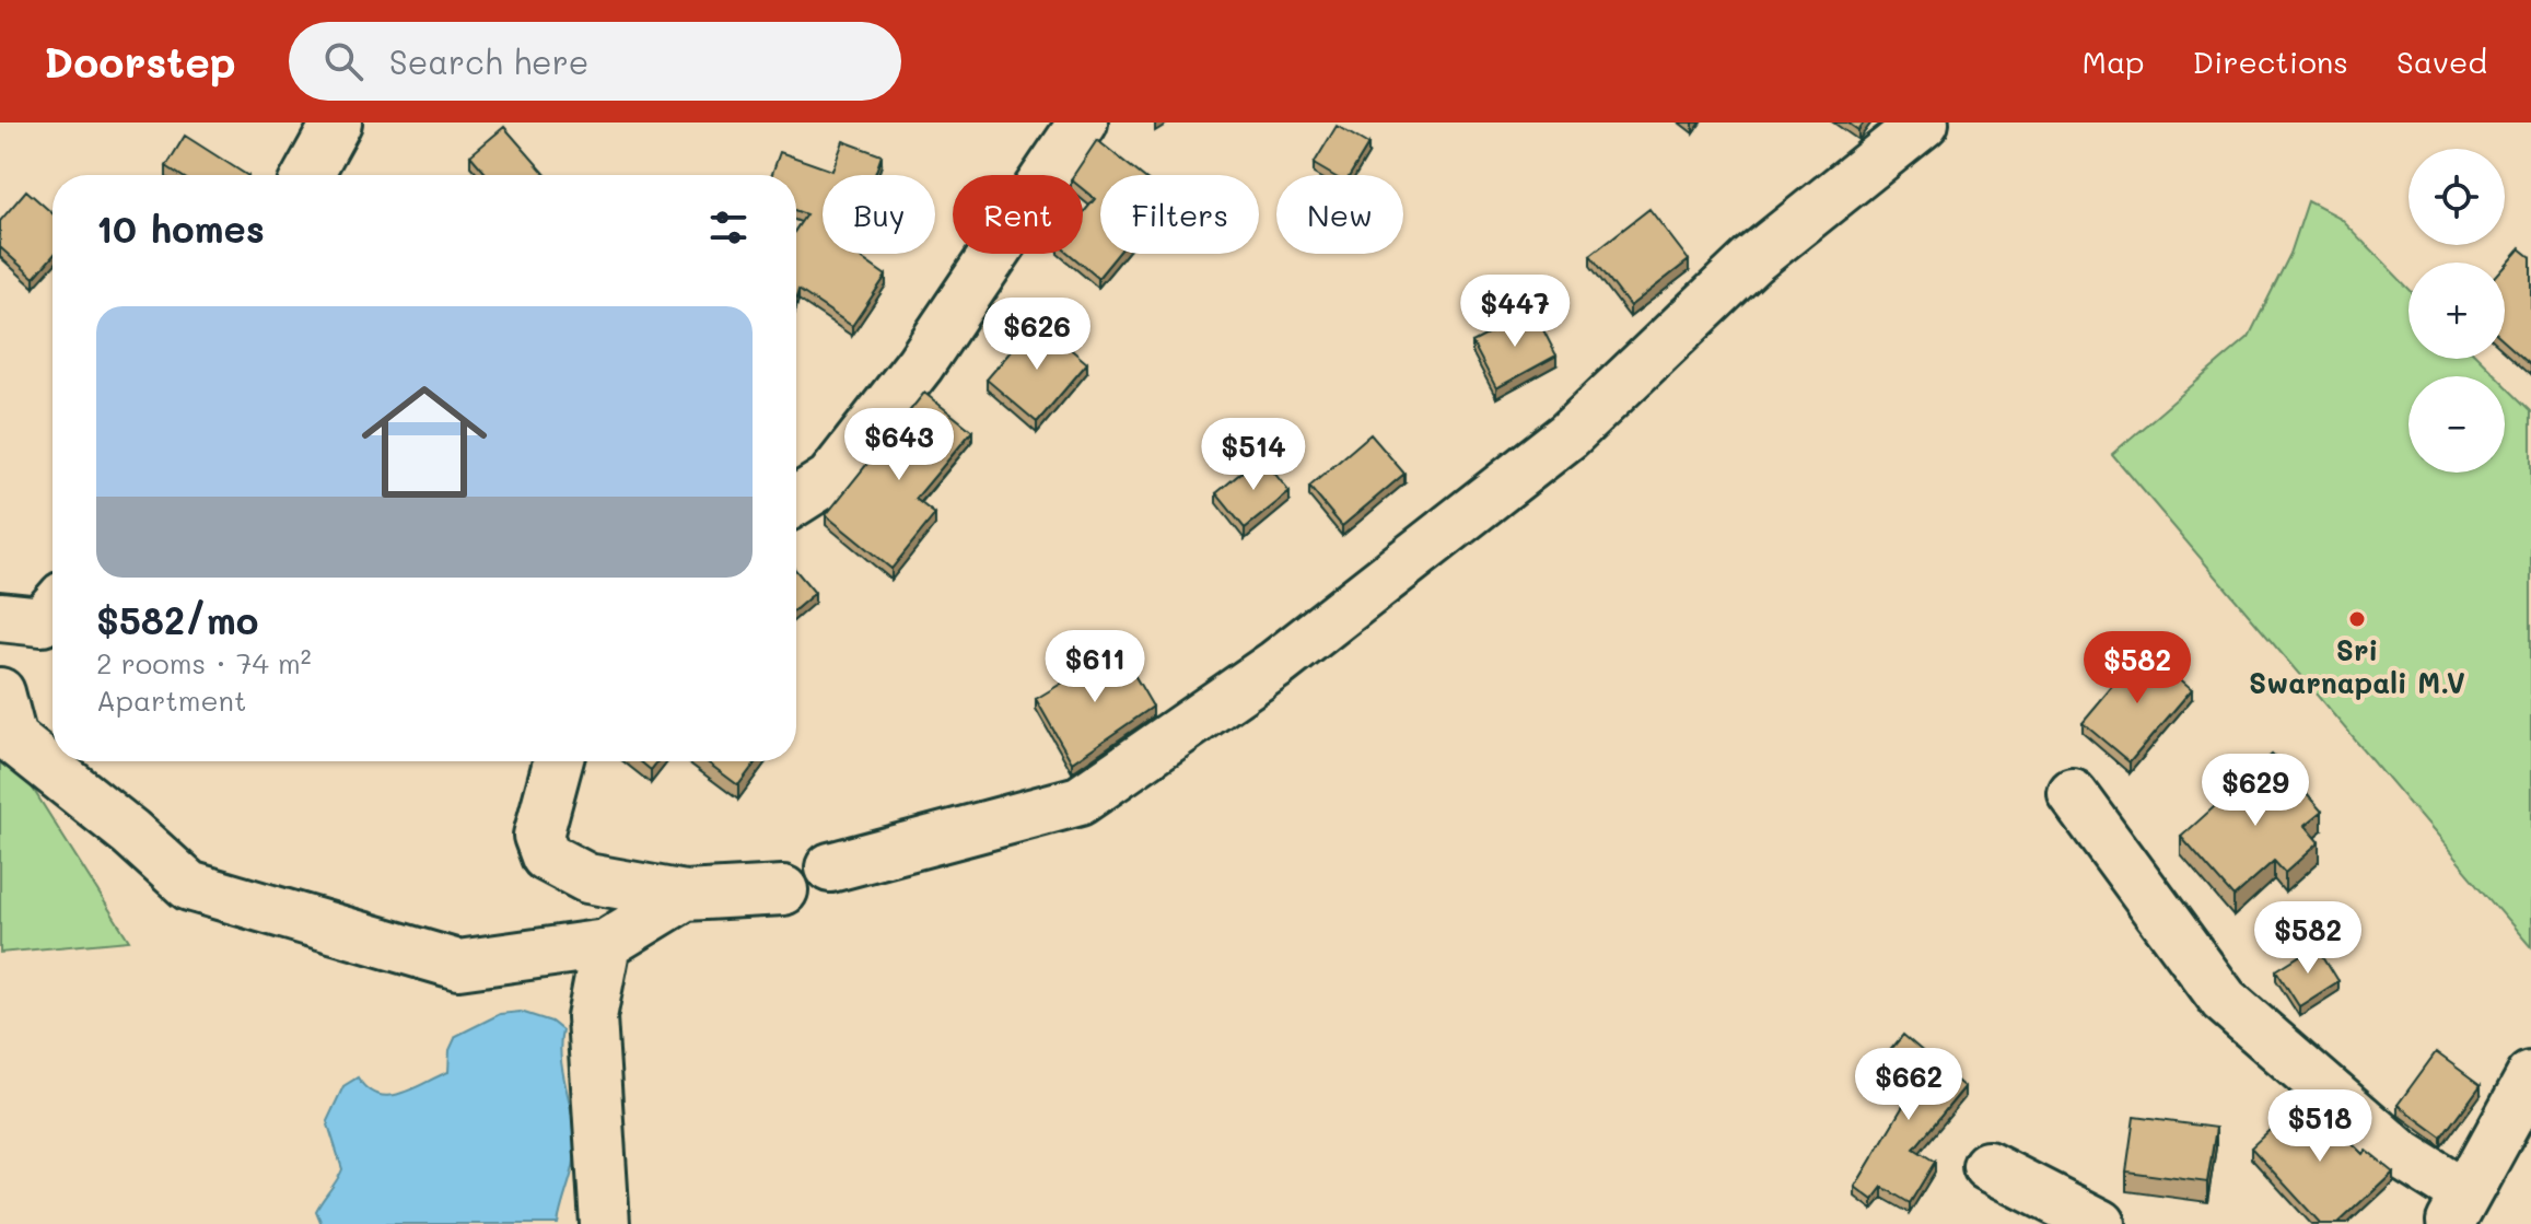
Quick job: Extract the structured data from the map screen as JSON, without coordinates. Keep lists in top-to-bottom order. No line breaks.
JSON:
{"places":["Sri Swarnapali M.V"],"page":{"header":"Doorstep","search":"Search here","nav":["Map","Directions","Saved"],"map_buttons":["+","−"],"chip":["Buy","Rent","Filters","New"],"heading":"10 homes","price":["$447","$626","$643","$514","$611","$582","$629","$582","$662","$518"],"list":[{"name":"$582/mo","note":"2 rooms · 74 m² · Apartment"}]}}
